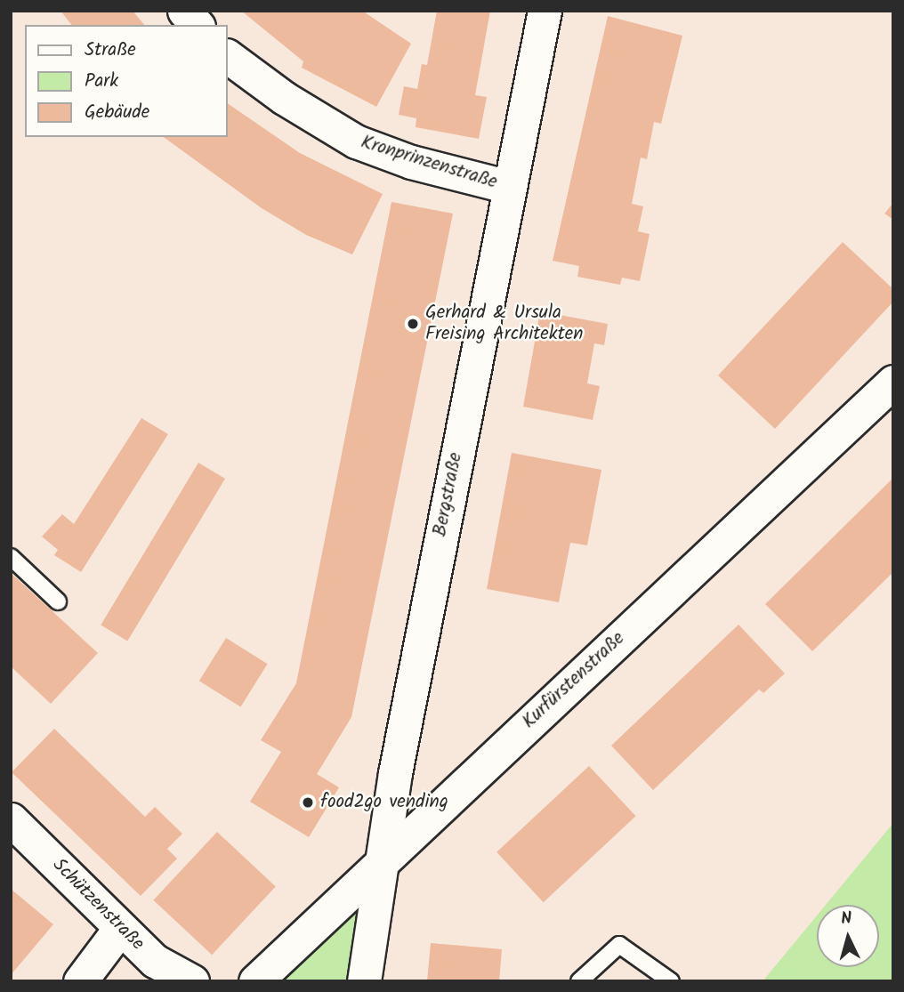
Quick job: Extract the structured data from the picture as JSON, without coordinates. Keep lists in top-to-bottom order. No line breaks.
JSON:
{"streets":{"street":["Kronprinzenstraße","Bergstraße","Kurfürstenstraße","Schützenstraße"]},"crossings":[["Kronprinzenstraße","Bergstraße"],["Bergstraße","Kurfürstenstraße"]],"places":["Gerhard & Ursula Freising Architekten","food2go vending"],"legend":["Straße","Park","Gebäude"],"north":"top"}
